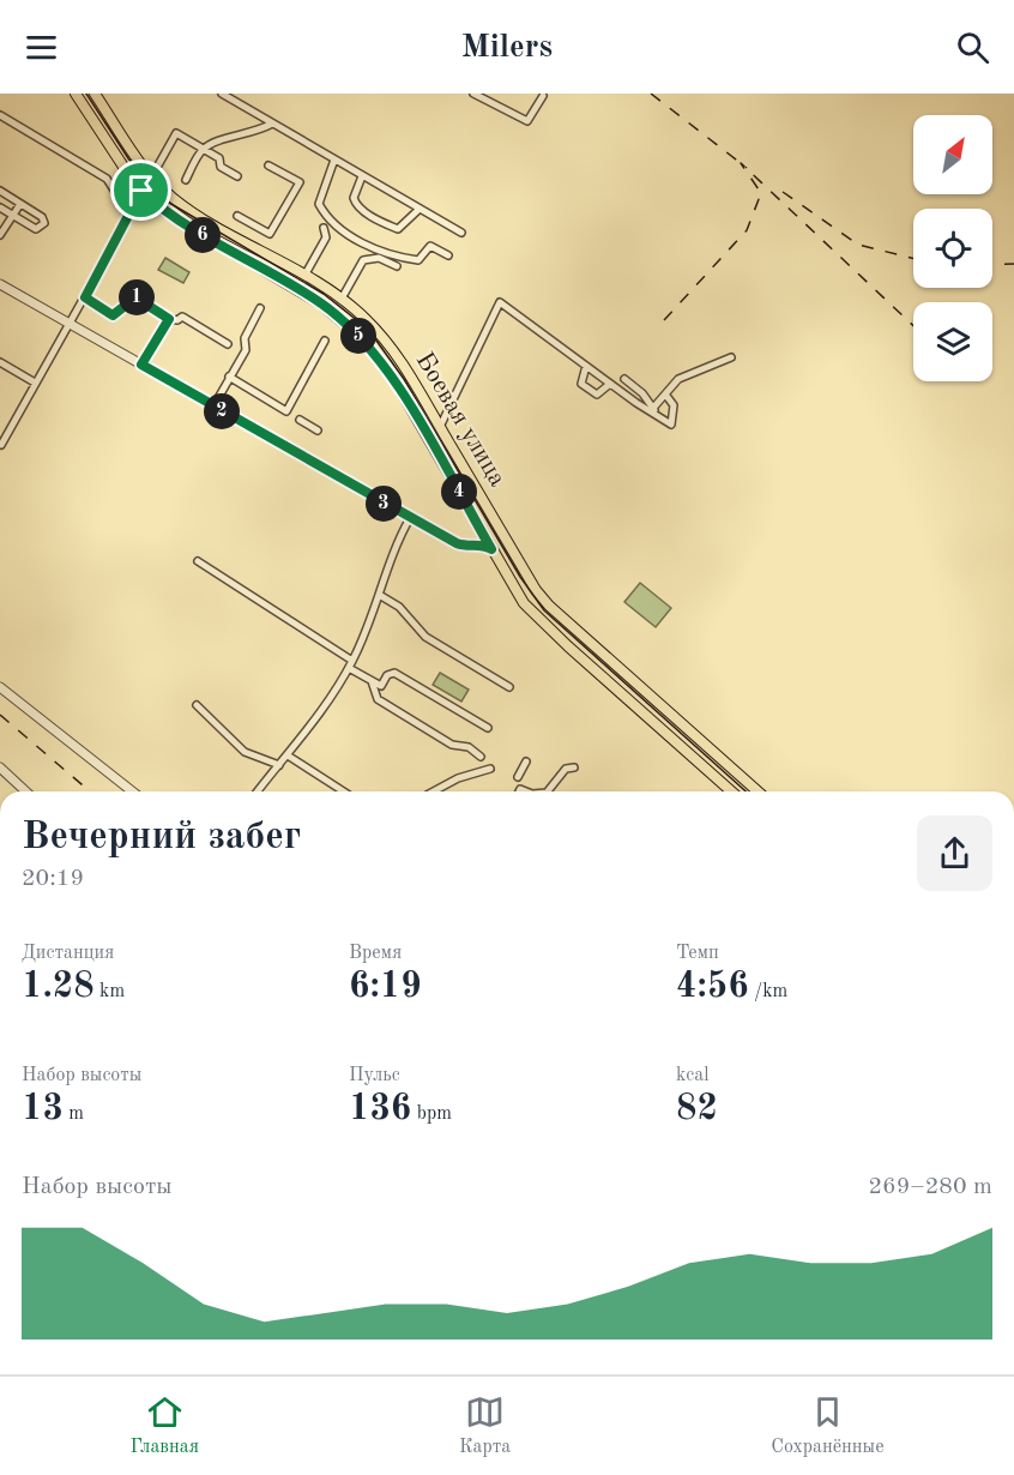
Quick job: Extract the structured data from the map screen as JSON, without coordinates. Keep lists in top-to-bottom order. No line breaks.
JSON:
{"streets":{"main road":["Боевая улица"]},"north":"top right","page":{"header":"Milers","pins":["6","1","5","2","4","3"],"heading":["Вечерний забег","20:19"],"stats":[["Дистанция","1.28 km"],["Время","6:19"],["Темп","4:56 /km"],["Набор высоты","13 m"],["Пульс","136 bpm"],["kcal","82"]],"chart":["Набор высоты","269–280 m"],"tabs":["Главная","Карта","Сохранённые"]}}
